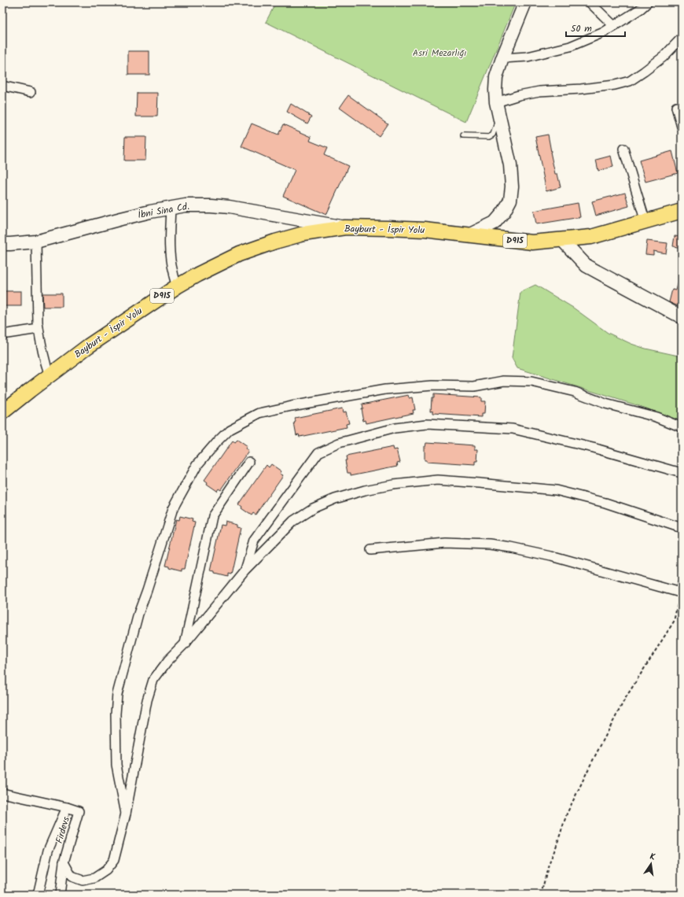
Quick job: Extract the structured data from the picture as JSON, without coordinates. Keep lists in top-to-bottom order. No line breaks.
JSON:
{"streets":{"main road":["İbni Sina Cd.","Bayburt - İspir Yolu","D915"],"street":["Firdevs"]},"crossings":[["İbni Sina Cd.","Bayburt - İspir Yolu"]],"parks":["Asri Mezarlığı"],"scale_bar":"50 m","north":"top"}
